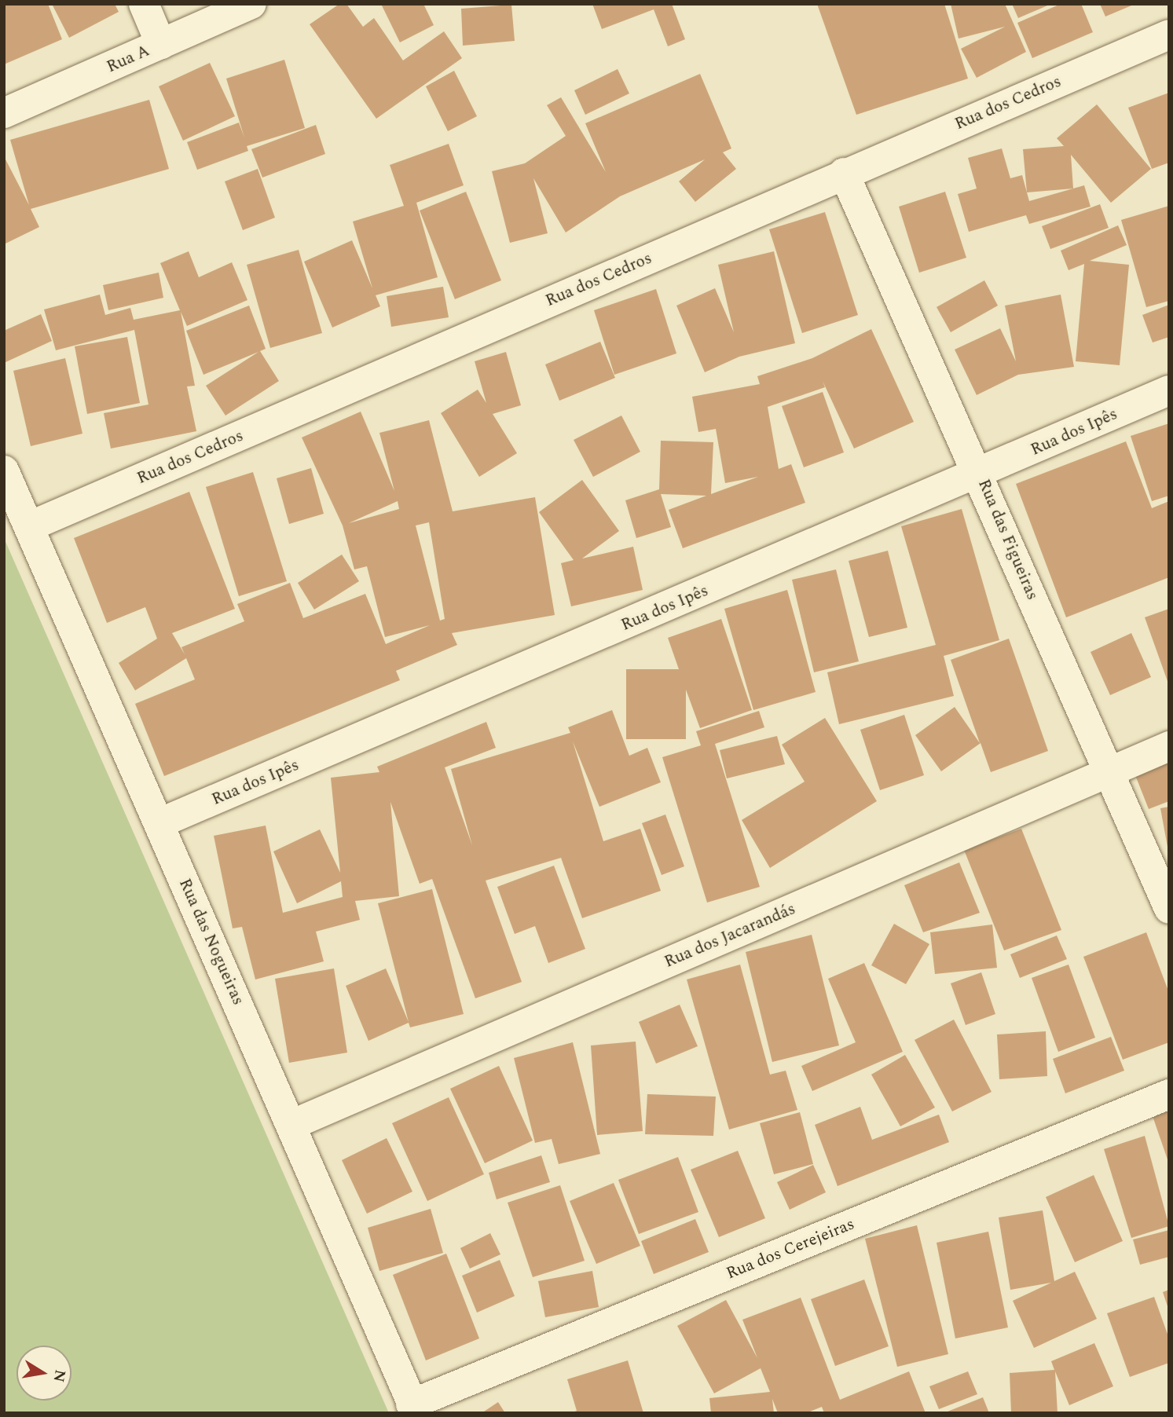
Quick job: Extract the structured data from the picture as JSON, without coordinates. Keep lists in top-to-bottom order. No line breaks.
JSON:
{"streets":{"street":["Rua A","Rua dos Cedros","Rua dos Ipês","Rua das Figueiras","Rua dos Jacarandás","Rua das Nogueiras","Rua dos Cerejeiras"]},"crossings":[["Rua dos Cedros","Rua das Figueiras"],["Rua dos Cedros","Rua das Nogueiras"],["Rua dos Ipês","Rua das Figueiras"],["Rua dos Ipês","Rua das Nogueiras"],["Rua das Figueiras","Rua dos Jacarandás"],["Rua dos Jacarandás","Rua das Nogueiras"],["Rua das Nogueiras","Rua dos Cerejeiras"]],"north":"right"}
